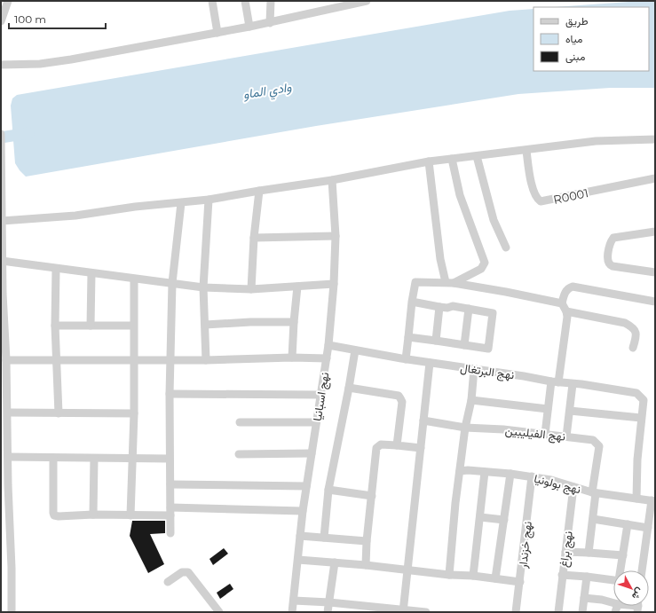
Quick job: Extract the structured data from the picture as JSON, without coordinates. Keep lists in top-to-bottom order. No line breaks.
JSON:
{"streets":{"street":["R0001","نهج البرتغال","نهج اسبانيا","نهج الفيليبين","نهج بولونيا","نهج خزندار","نهج براغ"]},"crossings":[["نهج البرتغال","نهج اسبانيا"],["نهج الفيليبين","نهج بولونيا"],["نهج بولونيا","نهج خزندار"],["نهج بولونيا","نهج براغ"]],"water":["وادي الماو"],"legend":["طريق","مياه","مبنى"],"scale_bar":"100 m","north":"bottom right"}
